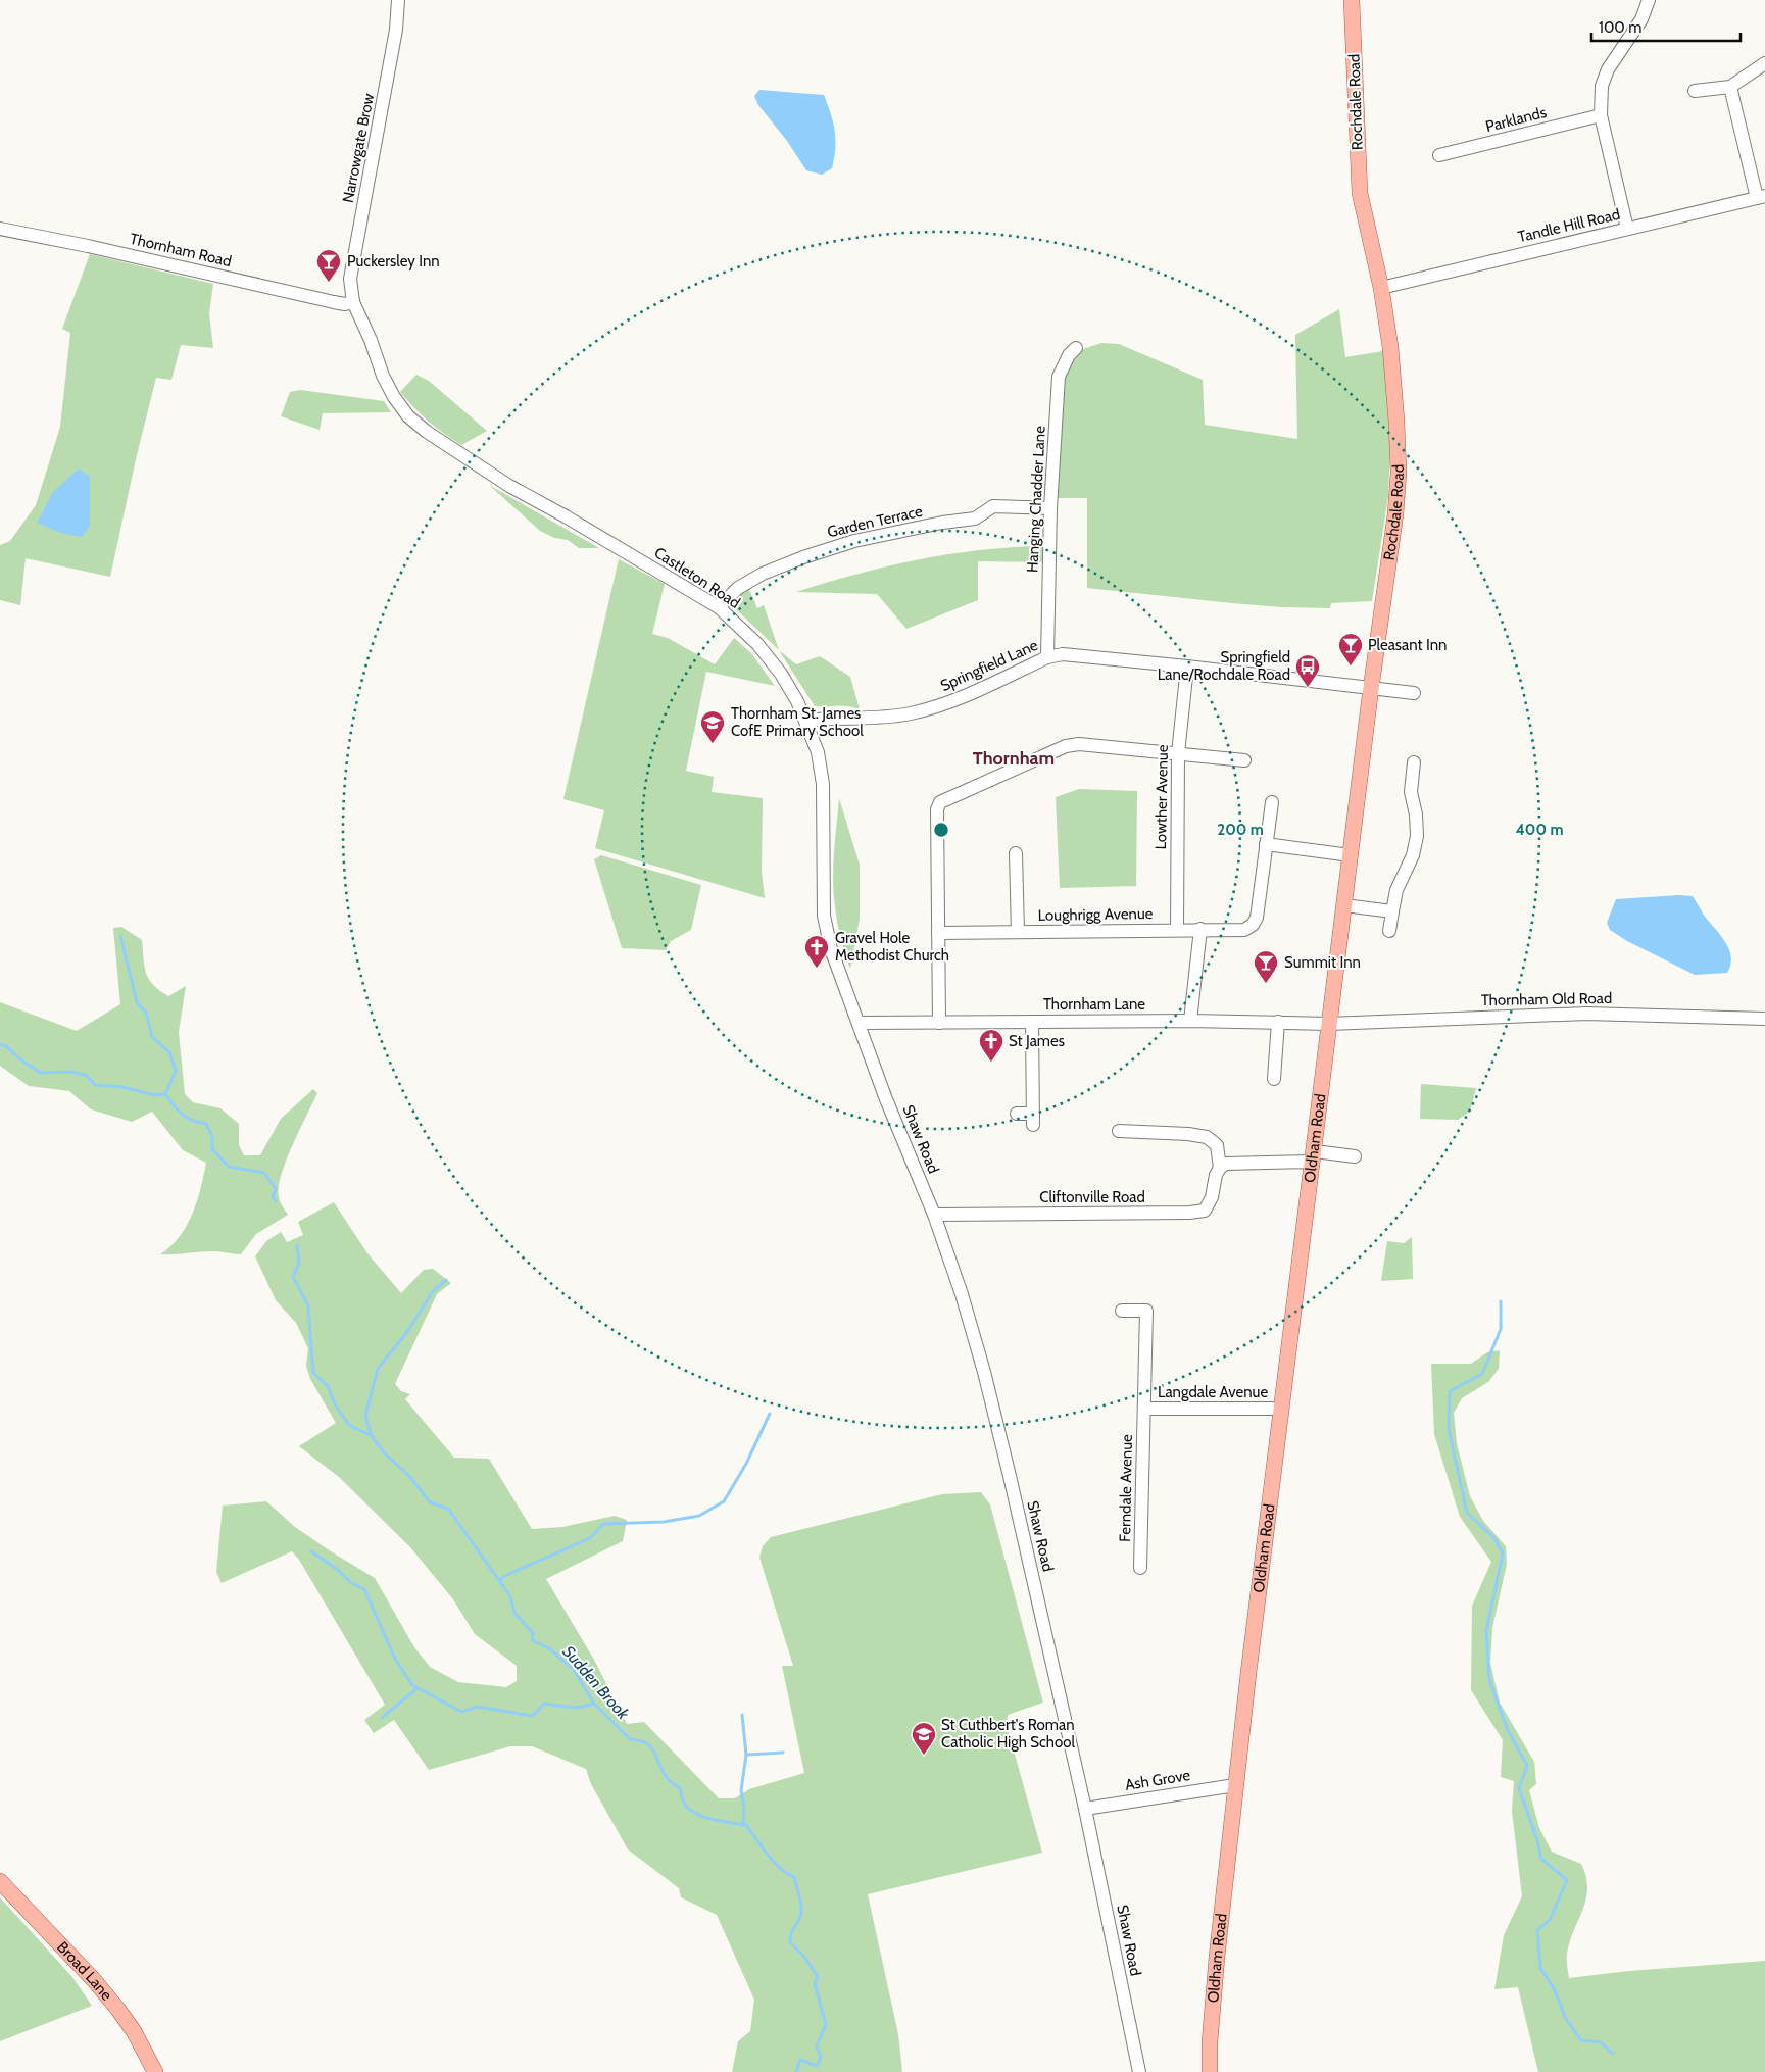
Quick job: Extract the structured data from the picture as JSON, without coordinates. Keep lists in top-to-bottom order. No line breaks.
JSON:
{"streets":{"main road":["Rochdale Road","Oldham Road","Broad Lane"],"street":["Parklands","Narrowgate Brow","Tandle Hill Road","Thornham Road","Hanging Chadder Lane","Garden Terrace","Castleton Road","Springfield Lane","Lowther Avenue","Loughrigg Avenue","Thornham Old Road","Thornham Lane","Shaw Road","Cliftonville Road","Langdale Avenue","Ferndale Avenue","Ash Grove"]},"crossings":[["Rochdale Road","Tandle Hill Road"],["Rochdale Road","Springfield Lane"],["Rochdale Road","Thornham Old Road"],["Rochdale Road","Thornham Lane"],["Rochdale Road","Oldham Road"],["Narrowgate Brow","Thornham Road"],["Narrowgate Brow","Castleton Road"],["Thornham Road","Castleton Road"],["Hanging Chadder Lane","Garden Terrace"],["Hanging Chadder Lane","Springfield Lane"],["Garden Terrace","Castleton Road"],["Castleton Road","Springfield Lane"],["Castleton Road","Thornham Lane"],["Castleton Road","Shaw Road"],["Springfield Lane","Lowther Avenue"],["Lowther Avenue","Loughrigg Avenue"],["Thornham Old Road","Thornham Lane"],["Thornham Old Road","Oldham Road"],["Thornham Lane","Oldham Road"],["Thornham Lane","Shaw Road"],["Oldham Road","Langdale Avenue"],["Oldham Road","Ash Grove"],["Shaw Road","Cliftonville Road"],["Shaw Road","Ash Grove"],["Langdale Avenue","Ferndale Avenue"]],"districts":["Thornham"],"water":["Sudden Brook"],"places":{"bar":["Puckersley Inn","Pleasant Inn","Summit Inn"],"bus stop":["Springfield Lane/Rochdale Road"],"school or university":["Thornham St. James CofE Primary School","St Cuthbert's Roman Catholic High School"],"church":["Gravel Hole Methodist Church","St James"]},"scale_bar":"100 m","rings":["200 m","400 m"]}
